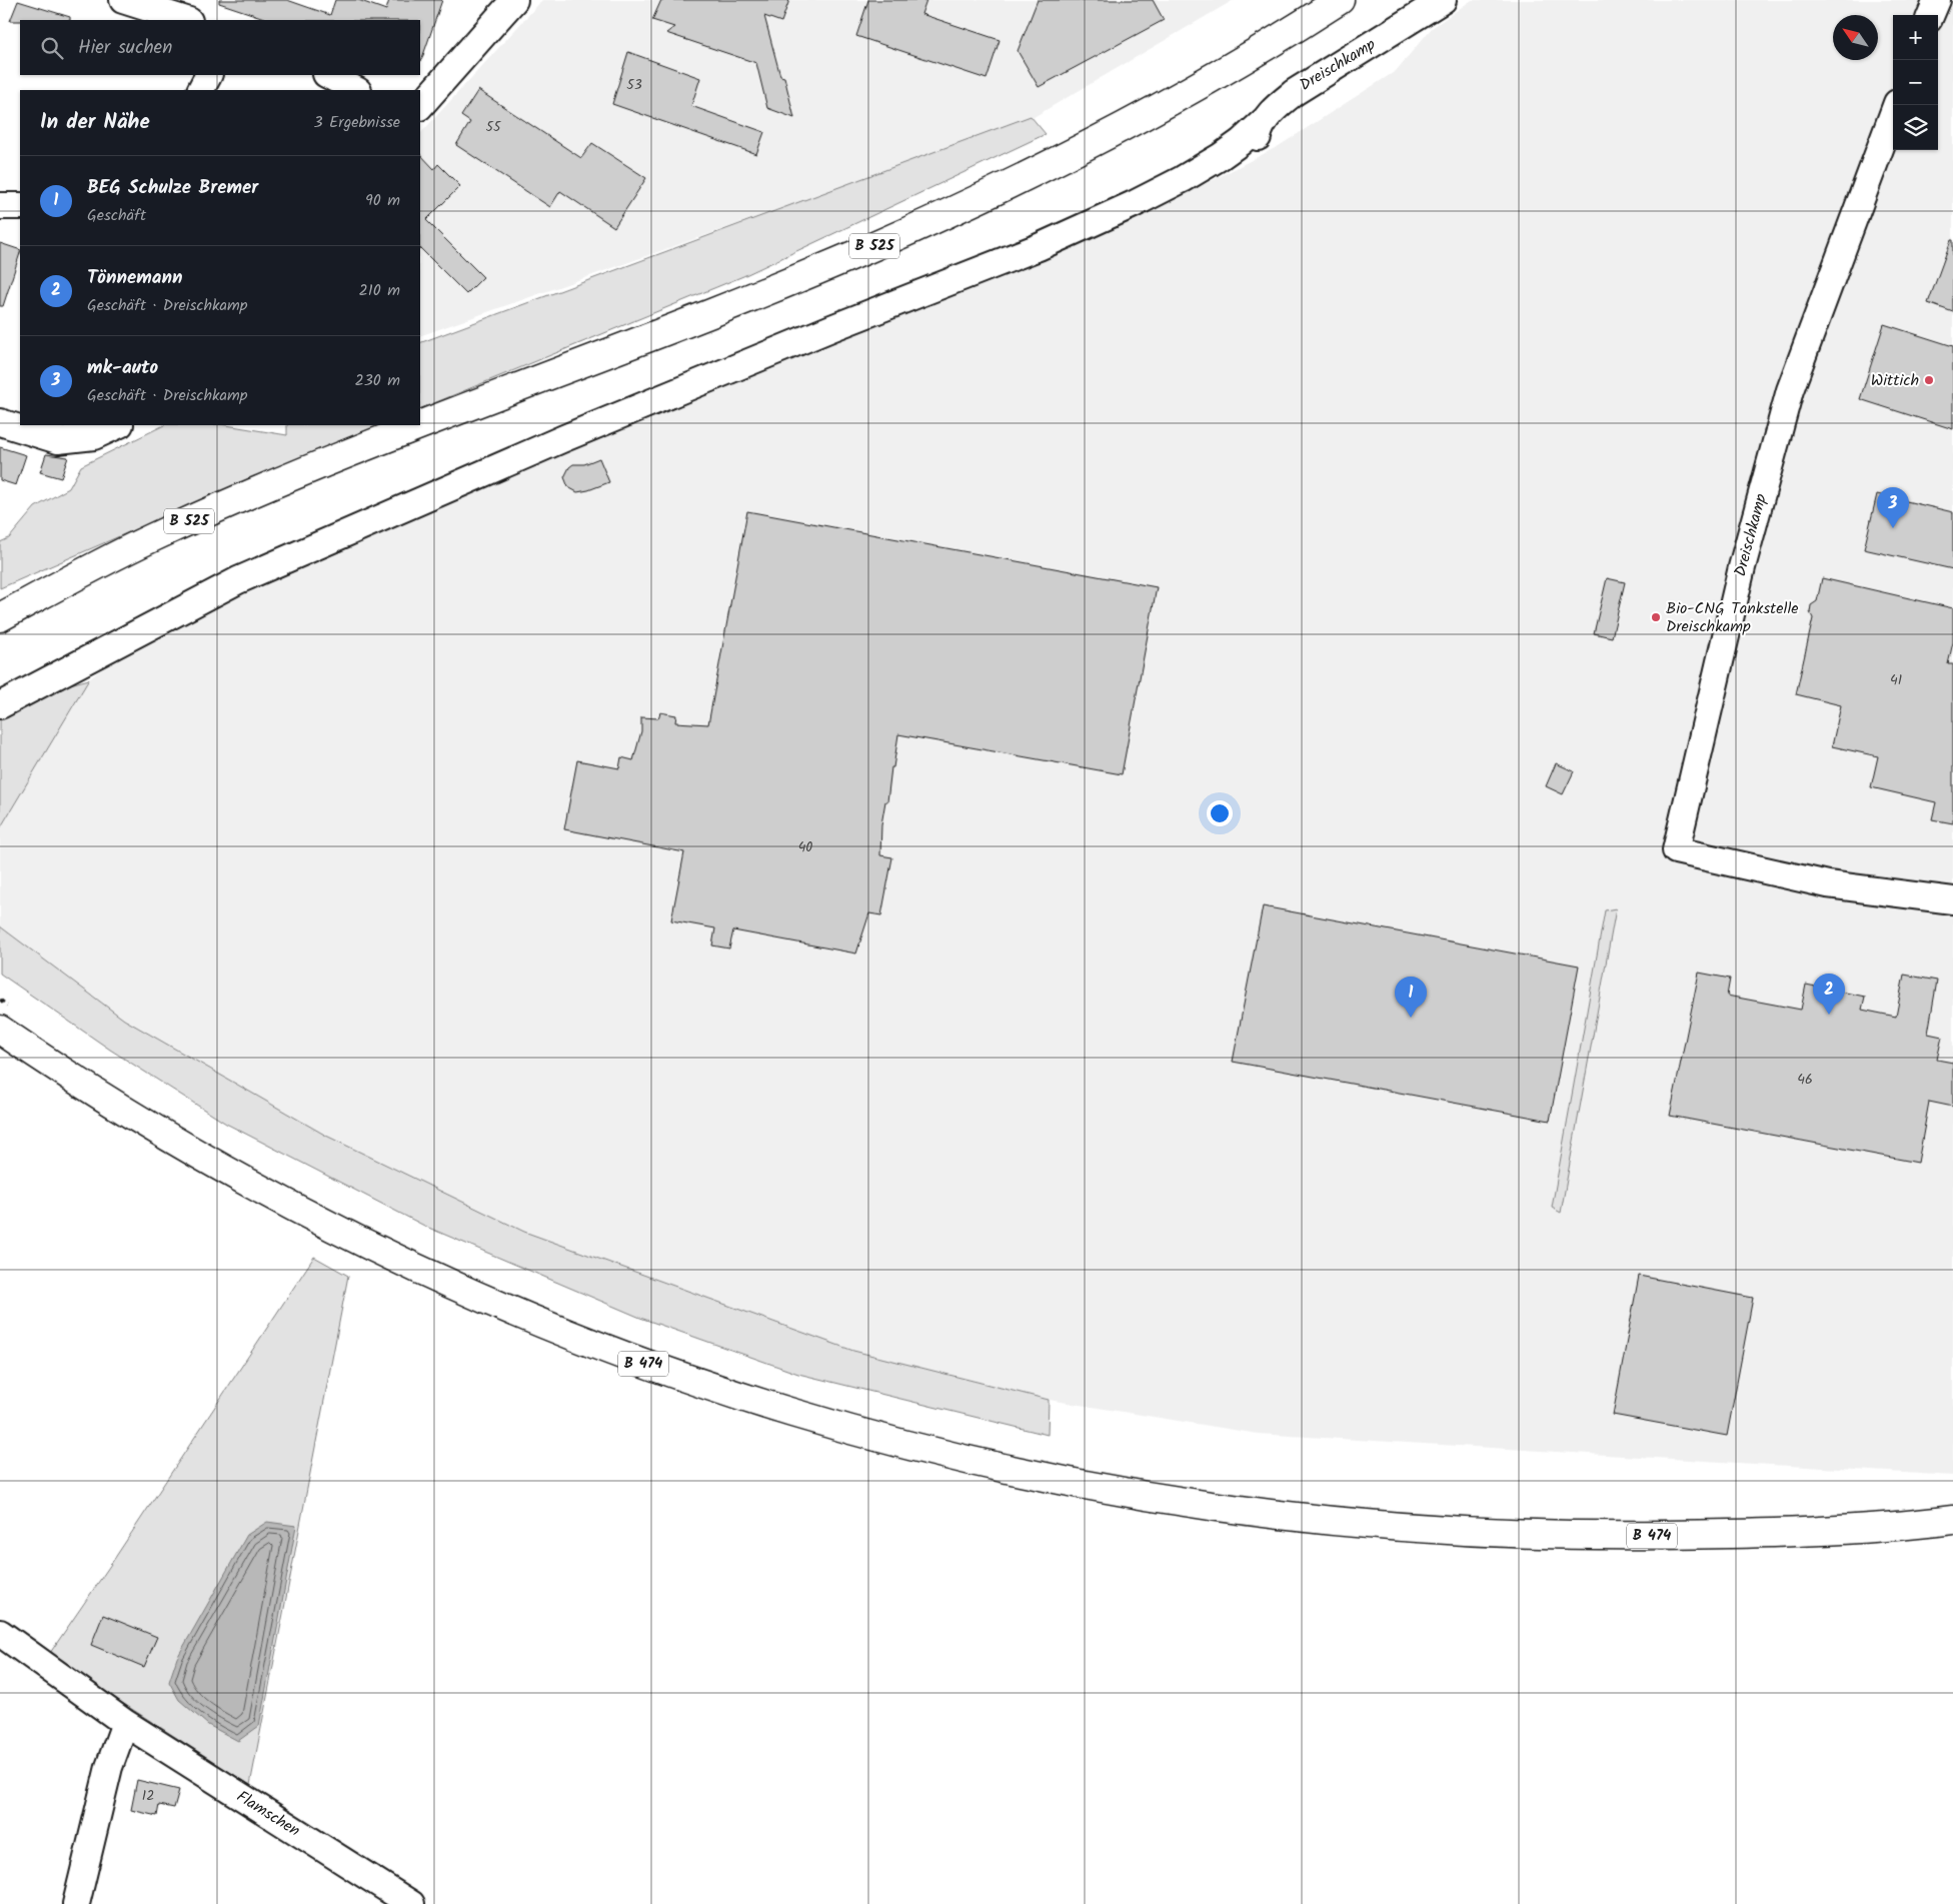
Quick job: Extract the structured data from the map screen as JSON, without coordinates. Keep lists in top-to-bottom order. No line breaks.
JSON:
{"streets":{"main road":["B 525","B 474"],"street":["Dreischkamp","Flamschen"]},"places":["Wittich","Bio-CNG Tankstelle Dreischkamp"],"house_numbers":["53","55","41","40","46","12"],"north":"top left","page":{"map_buttons":["+","−"],"search":"Hier suchen","heading":["In der Nähe","3 Ergebnisse"],"list":[{"mark":"1","name":"BEG Schulze Bremer","note":"Geschäft","value":"90 m"},{"mark":"2","name":"Tönnemann","note":"Geschäft · Dreischkamp","value":"210 m"},{"mark":"3","name":"mk-auto","note":"Geschäft · Dreischkamp","value":"230 m"}],"pins":["3","2","1"]}}
